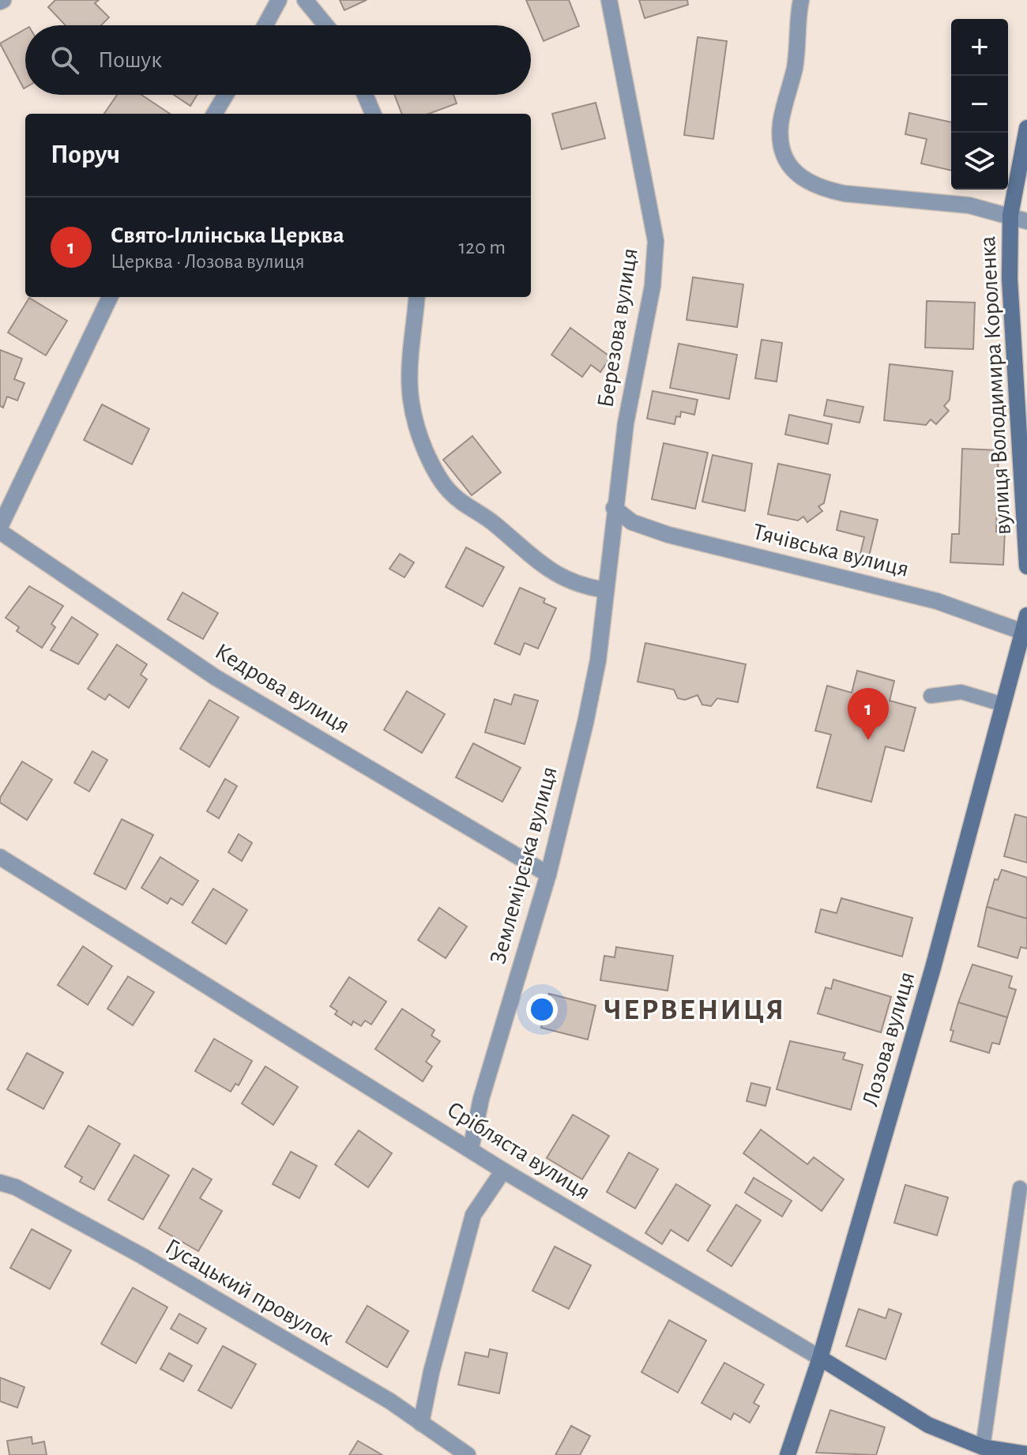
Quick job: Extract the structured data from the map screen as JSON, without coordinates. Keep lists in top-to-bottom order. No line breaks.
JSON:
{"streets":{"street":["Березова вулиця","вулиця Володимира Короленка","Тячівська вулиця","Кедрова вулиця","Землемірська вулиця","Лозова вулиця","Срібляста вулиця","Гусацький провулок"]},"crossings":[["Березова вулиця","Тячівська вулиця"],["Березова вулиця","Землемірська вулиця"],["Тячівська вулиця","Лозова вулиця"],["Кедрова вулиця","Землемірська вулиця"],["Землемірська вулиця","Срібляста вулиця"],["Лозова вулиця","Срібляста вулиця"]],"districts":["ЧЕРВЕНИЦЯ"],"page":{"map_buttons":["+","−"],"search":"Пошук","heading":"Поруч","list":[{"mark":"1","name":"Свято-Іллінська Церква","note":"Церква · Лозова вулиця","value":"120 m"}],"pins":"1"}}
